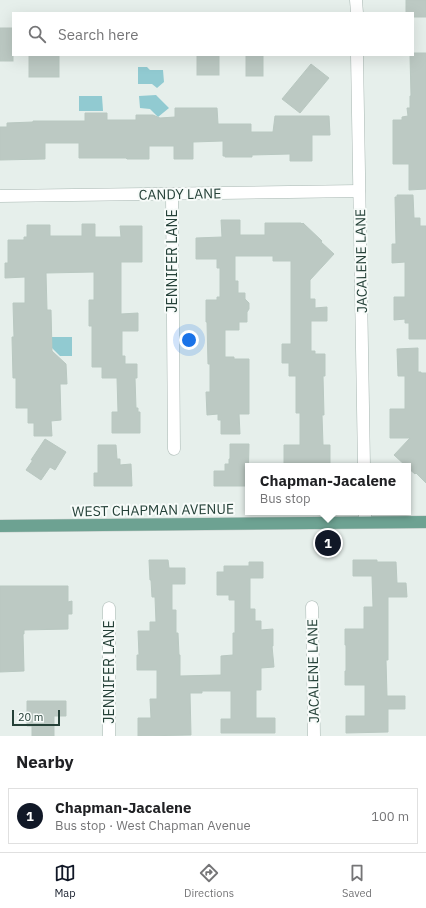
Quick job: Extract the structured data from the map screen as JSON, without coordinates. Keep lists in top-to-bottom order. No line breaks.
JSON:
{"streets":{"main road":["WEST CHAPMAN AVENUE"],"street":["CANDY LANE","JENNIFER LANE","JACALENE LANE"]},"crossings":[["CANDY LANE","JENNIFER LANE"],["CANDY LANE","JACALENE LANE"]],"scale_bar":"20 m","page":{"search":"Search here","popup":["Chapman-Jacalene","Bus stop"],"pins":"1","scale":"20 m","heading":"Nearby","list":[{"mark":"1","name":"Chapman-Jacalene","note":"Bus stop · West Chapman Avenue","value":"100 m"}],"nav":["Map","Directions","Saved"]}}
